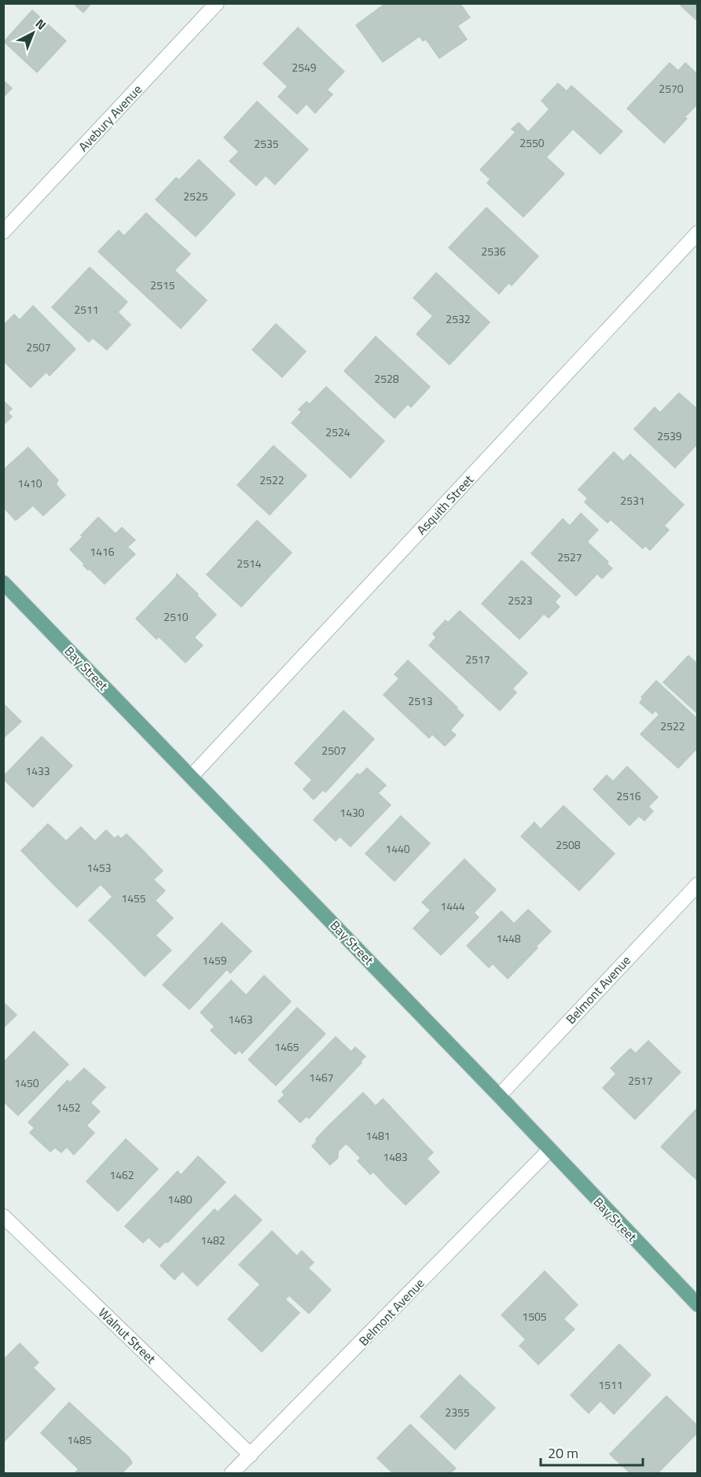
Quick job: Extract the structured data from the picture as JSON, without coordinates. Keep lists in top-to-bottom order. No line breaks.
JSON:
{"streets":{"main road":["Bay Street"],"street":["Avebury Avenue","Asquith Street","Belmont Avenue","Walnut Street"]},"crossings":[["Asquith Street","Bay Street"],["Bay Street","Belmont Avenue"],["Belmont Avenue","Walnut Street"]],"house_numbers":["2549","2570","2550","2535","2525","2536","2515","2511","2532","2507","2528","2524","2539","2522","1410","2531","1416","2527","2514","2523","2510","2517","2513","2522","2507","1433","2516","1430","2508","1440","1453","1455","1444","1448","1459","1463","1465","1467","2517","1450","1452","1481","1483","1462","1480","1482","1505","1511","2355","1485"],"scale_bar":"20 m","north":"top right"}
